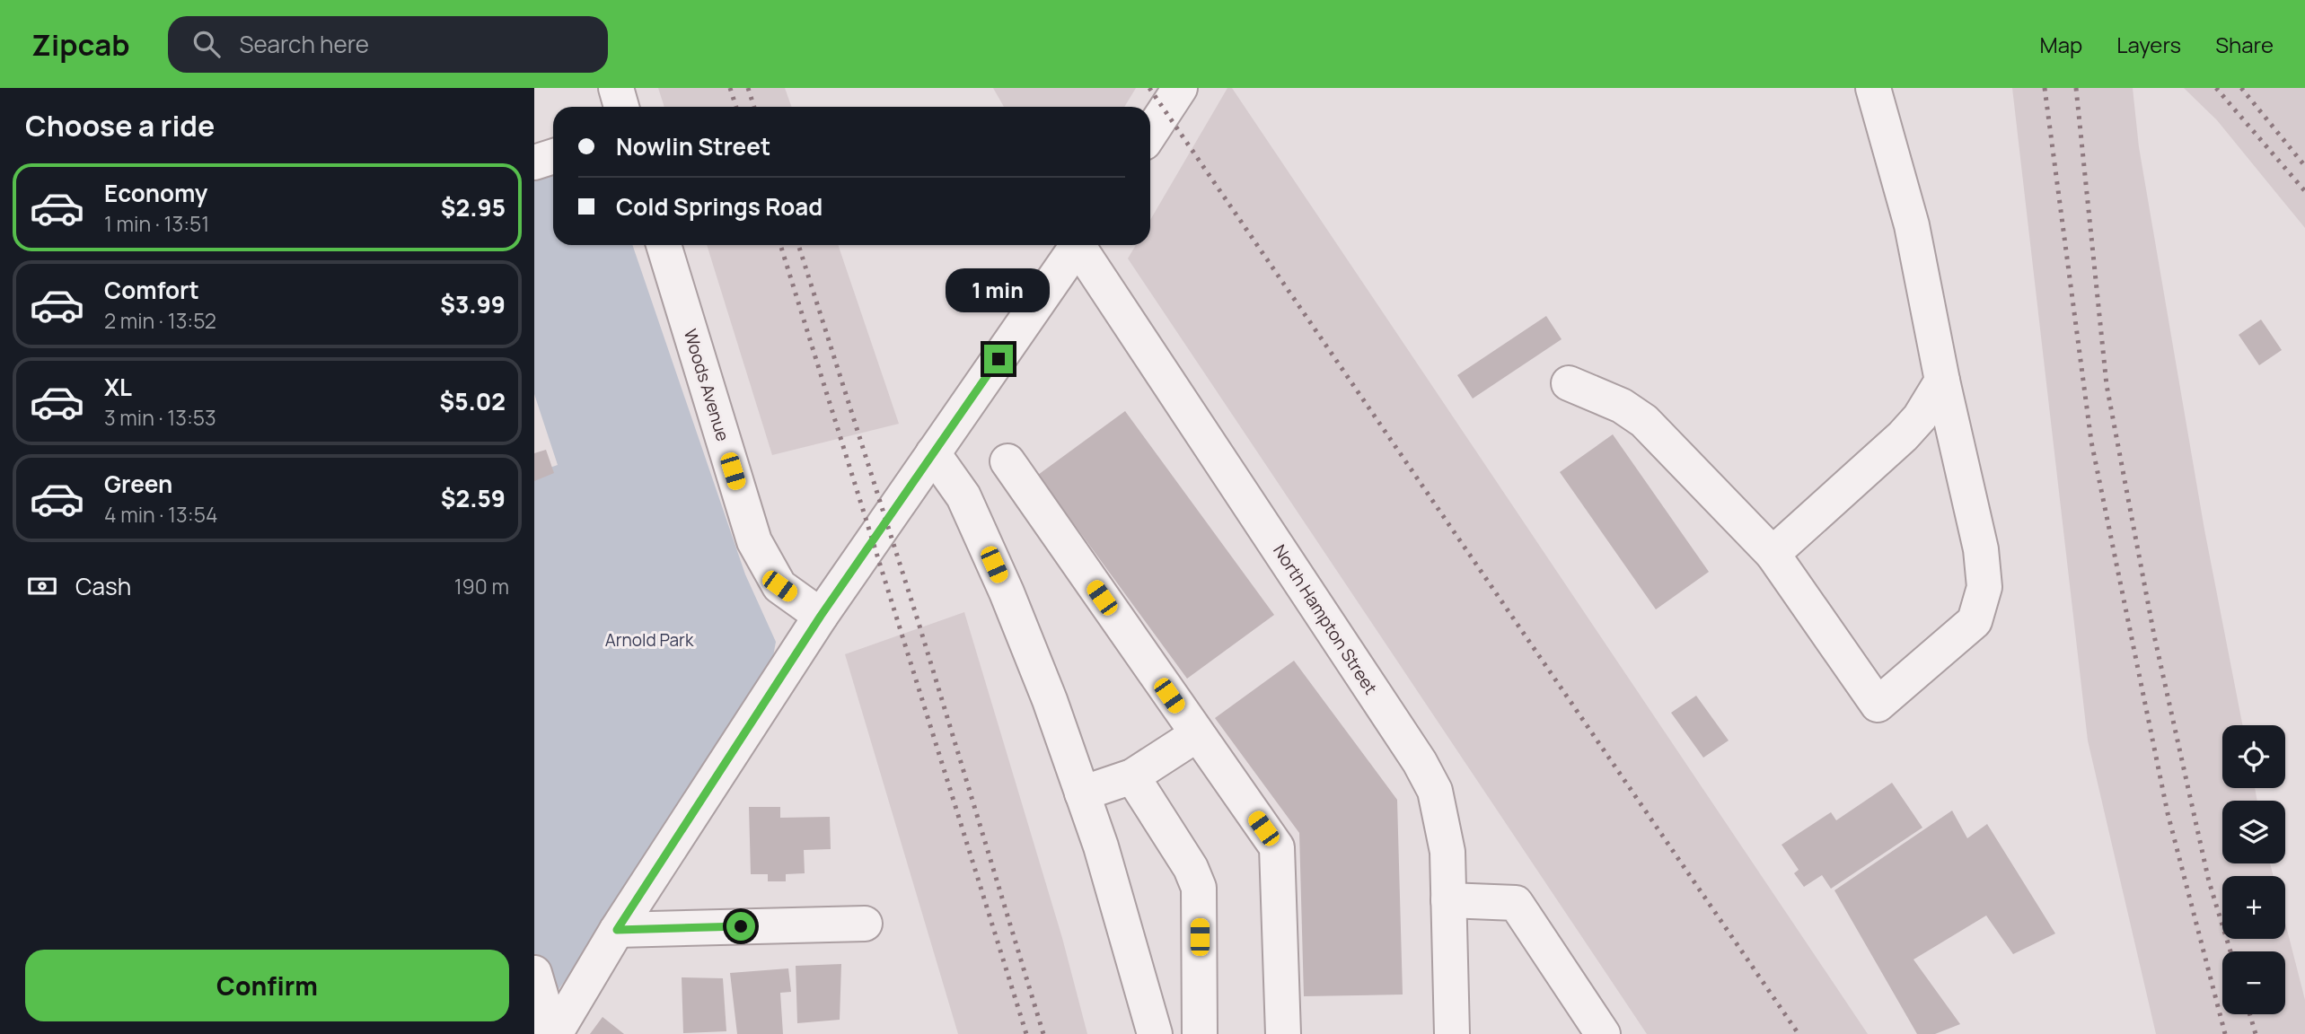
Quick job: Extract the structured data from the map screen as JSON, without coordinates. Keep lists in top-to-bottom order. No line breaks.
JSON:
{"streets":{"street":["Woods Avenue","North Hampton Street"]},"parks":["Arnold Park"],"page":{"header":"Zipcab","search":"Search here","nav":["Map","Layers","Share"],"heading":"Choose a ride","banner":["Nowlin Street","Cold Springs Road"],"list":[{"name":"Economy","note":"1 min · 13:51","value":"$2.95"},{"name":"Comfort","note":"2 min · 13:52","value":"$3.99"},{"name":"XL","note":"3 min · 13:53","value":"$5.02"},{"name":"Green","note":"4 min · 13:54","value":"$2.59"}],"bubble":"1 min","pay":["Cash","190 m"],"map_buttons":["+","−"],"buttons":"Confirm"}}
